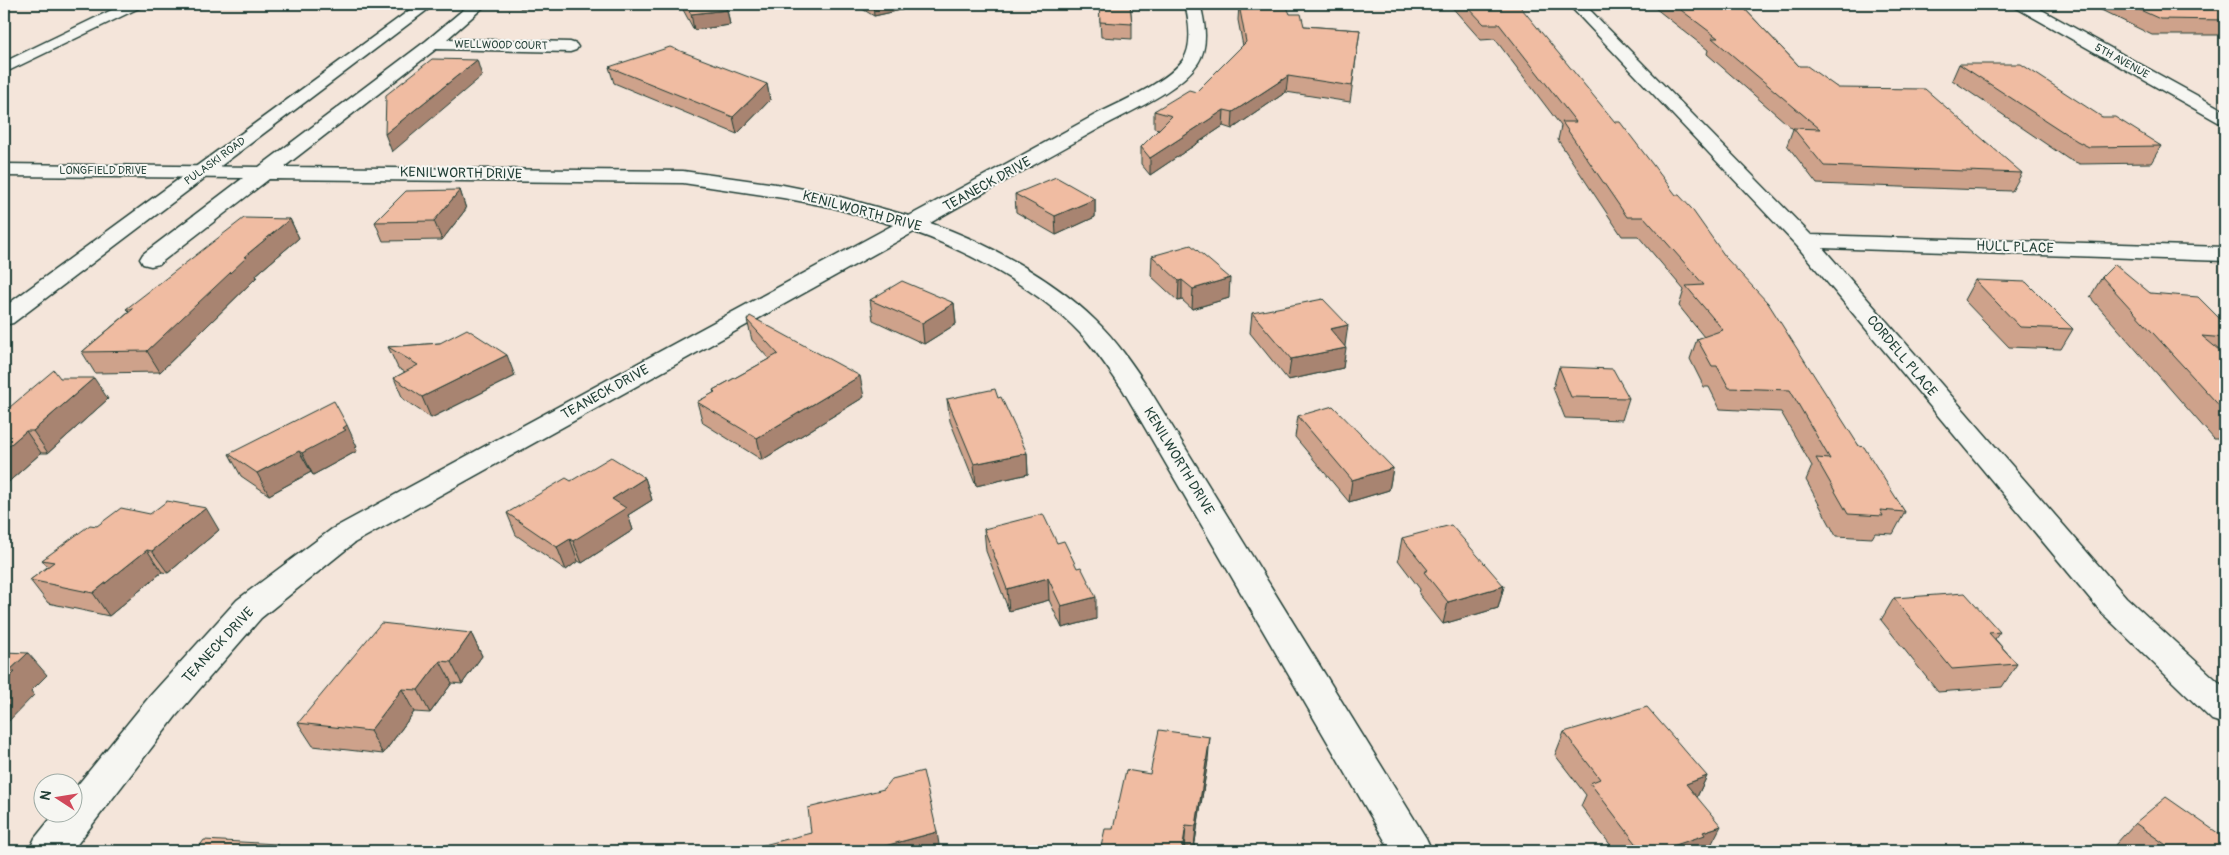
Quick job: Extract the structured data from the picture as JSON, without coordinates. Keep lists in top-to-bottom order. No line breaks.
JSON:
{"streets":{"street":["WELLWOOD COURT","5TH AVENUE","PULASKI ROAD","LONGFIELD DRIVE","KENILWORTH DRIVE","TEANECK DRIVE","HULL PLACE","CORDELL PLACE"]},"crossings":[["PULASKI ROAD","LONGFIELD DRIVE"],["PULASKI ROAD","KENILWORTH DRIVE"],["LONGFIELD DRIVE","KENILWORTH DRIVE"],["KENILWORTH DRIVE","TEANECK DRIVE"],["HULL PLACE","CORDELL PLACE"]],"north":"left"}
